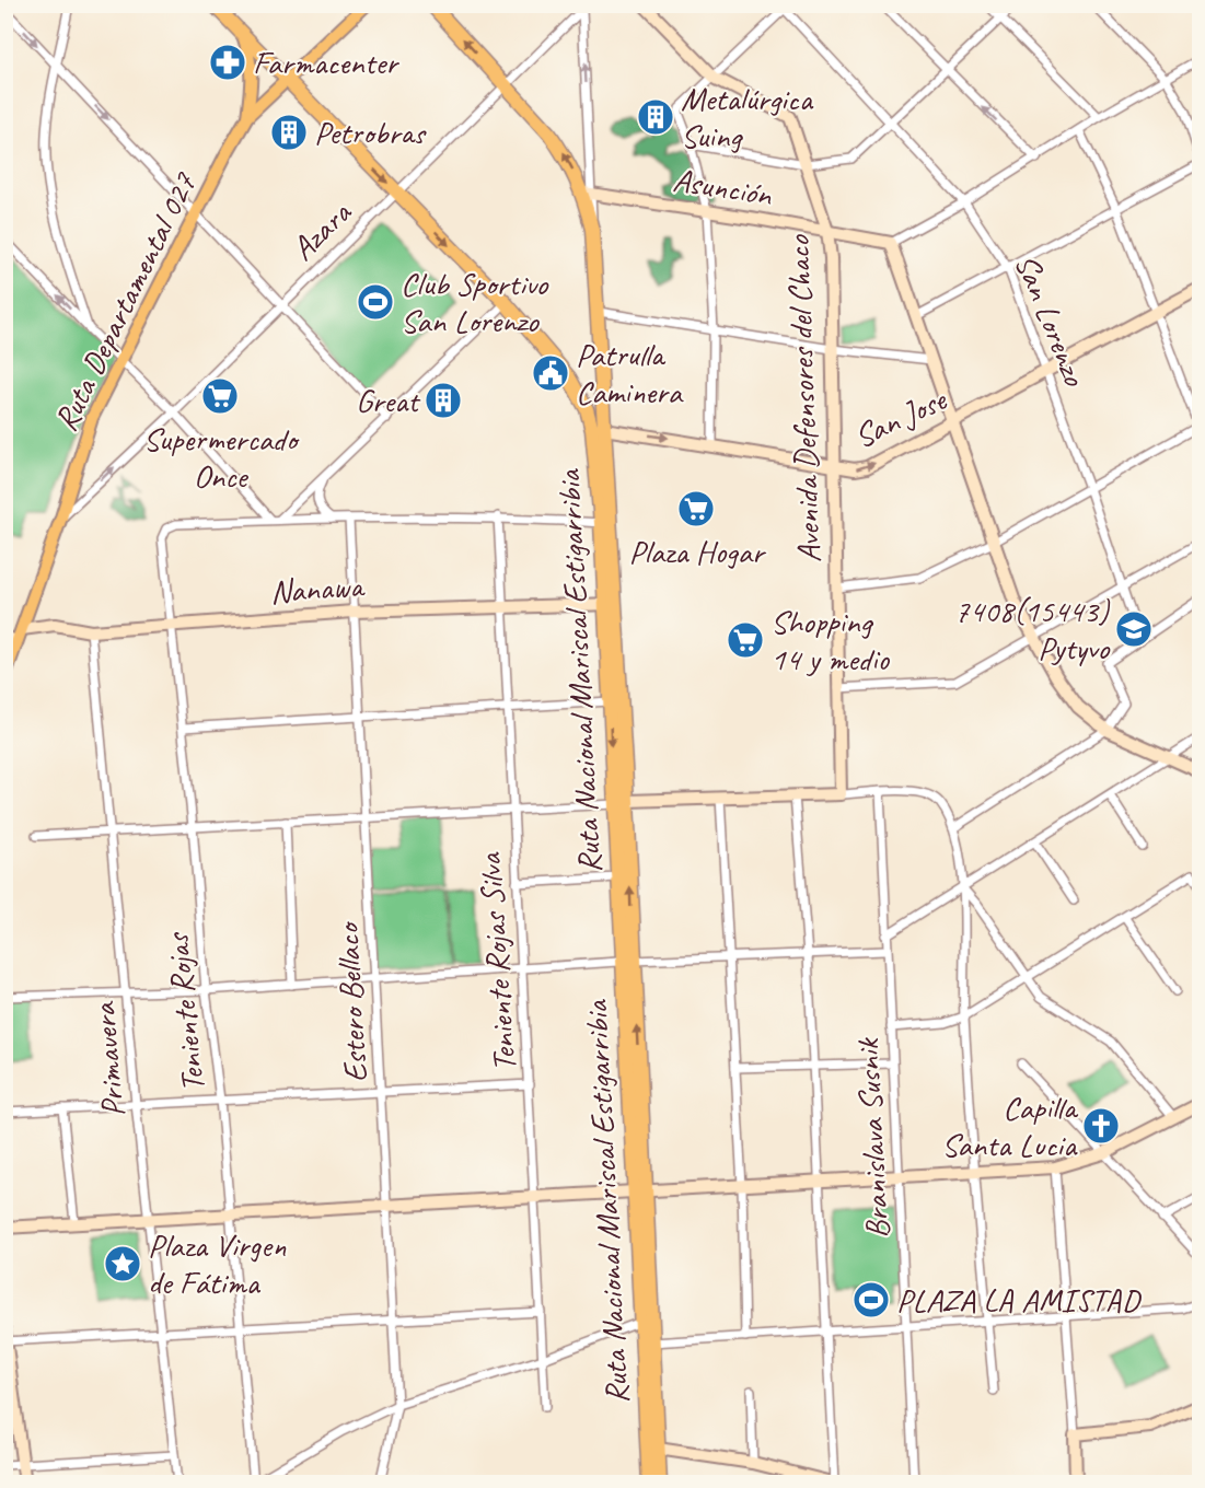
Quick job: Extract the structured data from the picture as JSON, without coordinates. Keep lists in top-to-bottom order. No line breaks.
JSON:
{"streets":{"highway":["Ruta Nacional Mariscal Estigarribia"],"main road":["Ruta Departamental 027"],"street":["Asunción","Azara","San Lorenzo","Avenida Defensores del Chaco","San Jose","Nanawa","Teniente Rojas Silva","Estero Bellaco","Teniente Rojas","Primavera","Branislava Susnik"]},"crossings":[["Asunción","Avenida Defensores del Chaco"],["Azara","Ruta Departamental 027"],["Azara","Ruta Nacional Mariscal Estigarribia"],["Ruta Departamental 027","Nanawa"],["Ruta Departamental 027","Ruta Nacional Mariscal Estigarribia"],["San Lorenzo","San Jose"],["Avenida Defensores del Chaco","San Jose"],["San Jose","Ruta Nacional Mariscal Estigarribia"],["Nanawa","Ruta Nacional Mariscal Estigarribia"],["Nanawa","Teniente Rojas Silva"],["Nanawa","Estero Bellaco"],["Nanawa","Teniente Rojas"],["Nanawa","Primavera"]],"one_way":["San Jose"],"places":{"pharmacy":["Farmacenter"],"building":["Metalúrgica Suing","Petrobras","Great"],"sports":["Club Sportivo San Lorenzo","PLAZA LA AMISTAD"],"public building":["Patrulla Caminera"],"supermarket":["Supermercado Once","Plaza Hogar","Shopping 14 y medio"],"school or university":["7408(15443) Pytyvo"],"church":["Capilla Santa Lucia"],"place":["Plaza Virgen de Fátima"]}}
